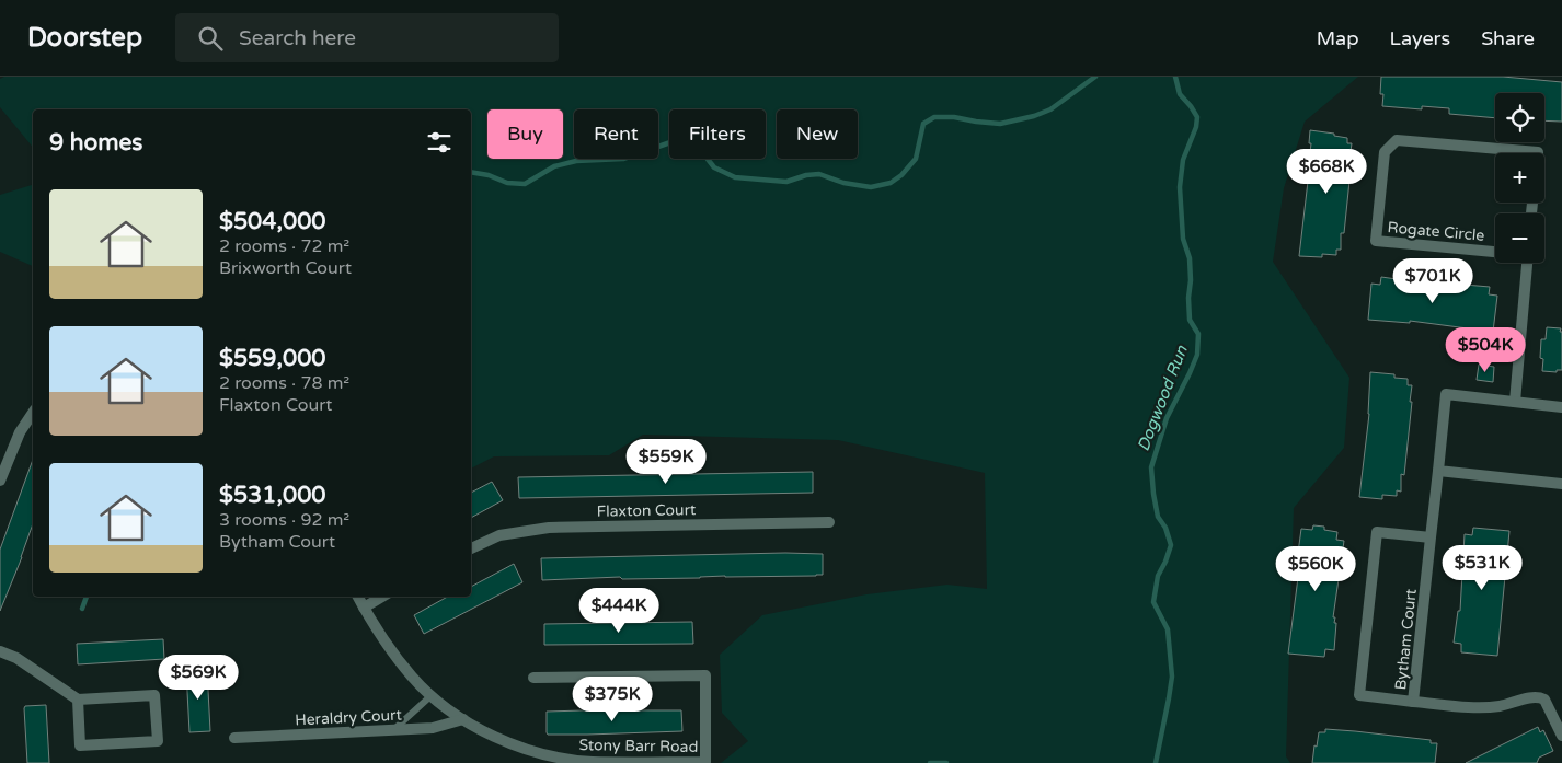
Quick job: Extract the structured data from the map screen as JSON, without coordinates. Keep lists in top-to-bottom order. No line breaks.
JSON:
{"streets":{"street":["Rogate Circle","Flaxton Court","Bytham Court","Heraldry Court","Stony Barr Road"]},"crossings":[["Heraldry Court","Stony Barr Road"]],"water":["Dogwood Run"],"page":{"header":"Doorstep","search":"Search here","nav":["Map","Layers","Share"],"map_buttons":["+","−"],"chip":["Buy","Rent","Filters","New"],"heading":"9 homes","price":["$668K","$701K","$504K","$559K","$531K","$560K","$444K","$569K","$375K"],"list":[{"name":"$504,000","note":"2 rooms · 72 m² · Brixworth Court"},{"name":"$559,000","note":"2 rooms · 78 m² · Flaxton Court"},{"name":"$531,000","note":"3 rooms · 92 m² · Bytham Court"}]}}
